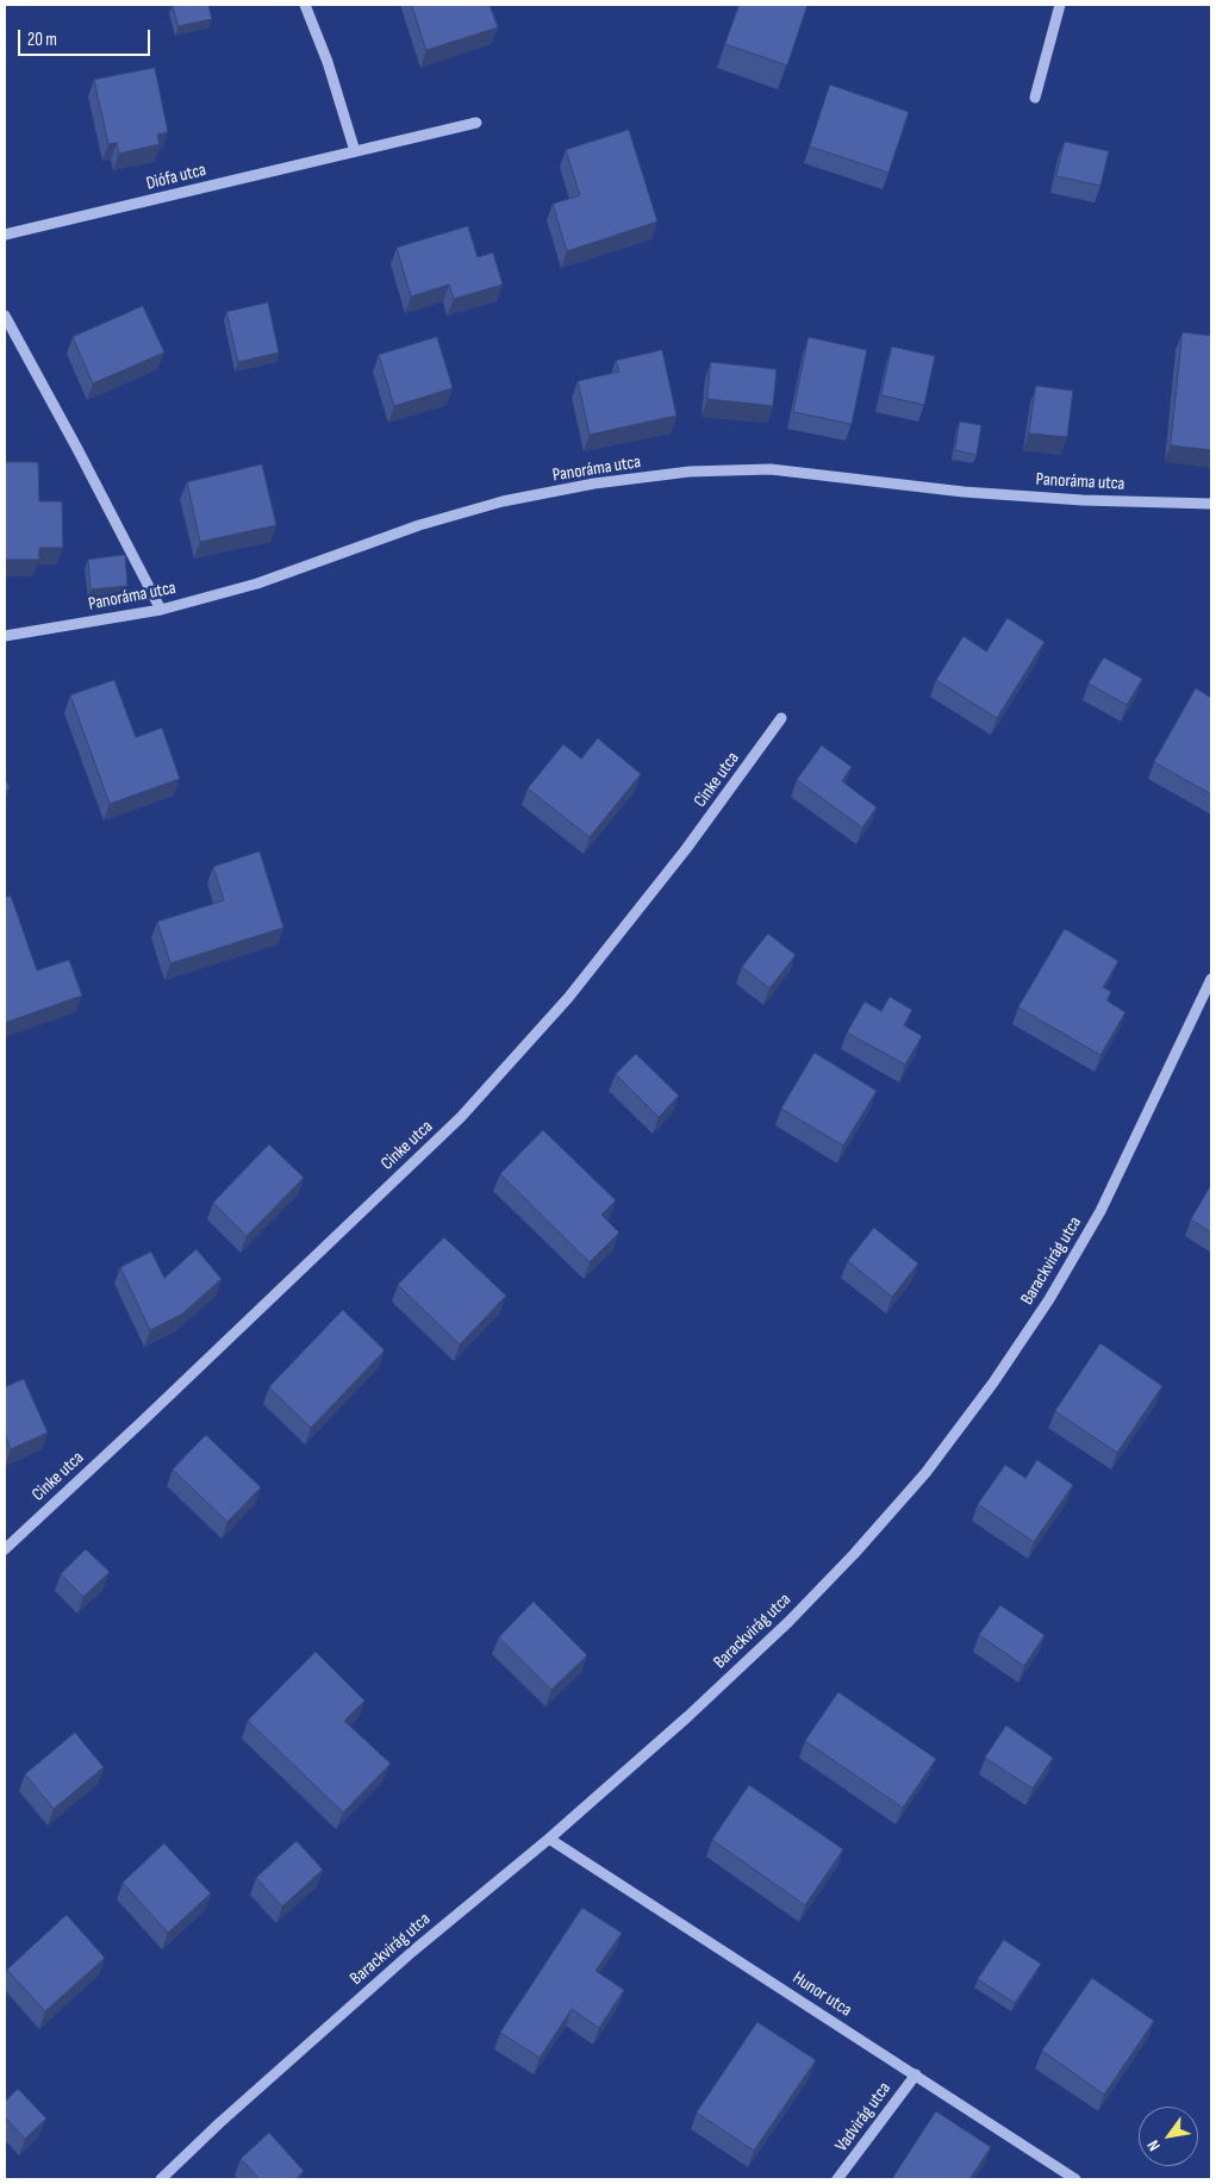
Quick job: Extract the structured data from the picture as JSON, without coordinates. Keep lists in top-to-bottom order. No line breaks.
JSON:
{"streets":{"street":["Diófa utca","Panoráma utca","Cinke utca","Barackvirág utca","Hunor utca","Vadvirág utca"]},"crossings":[["Barackvirág utca","Hunor utca"],["Hunor utca","Vadvirág utca"]],"scale_bar":"20 m","north":"bottom left"}
